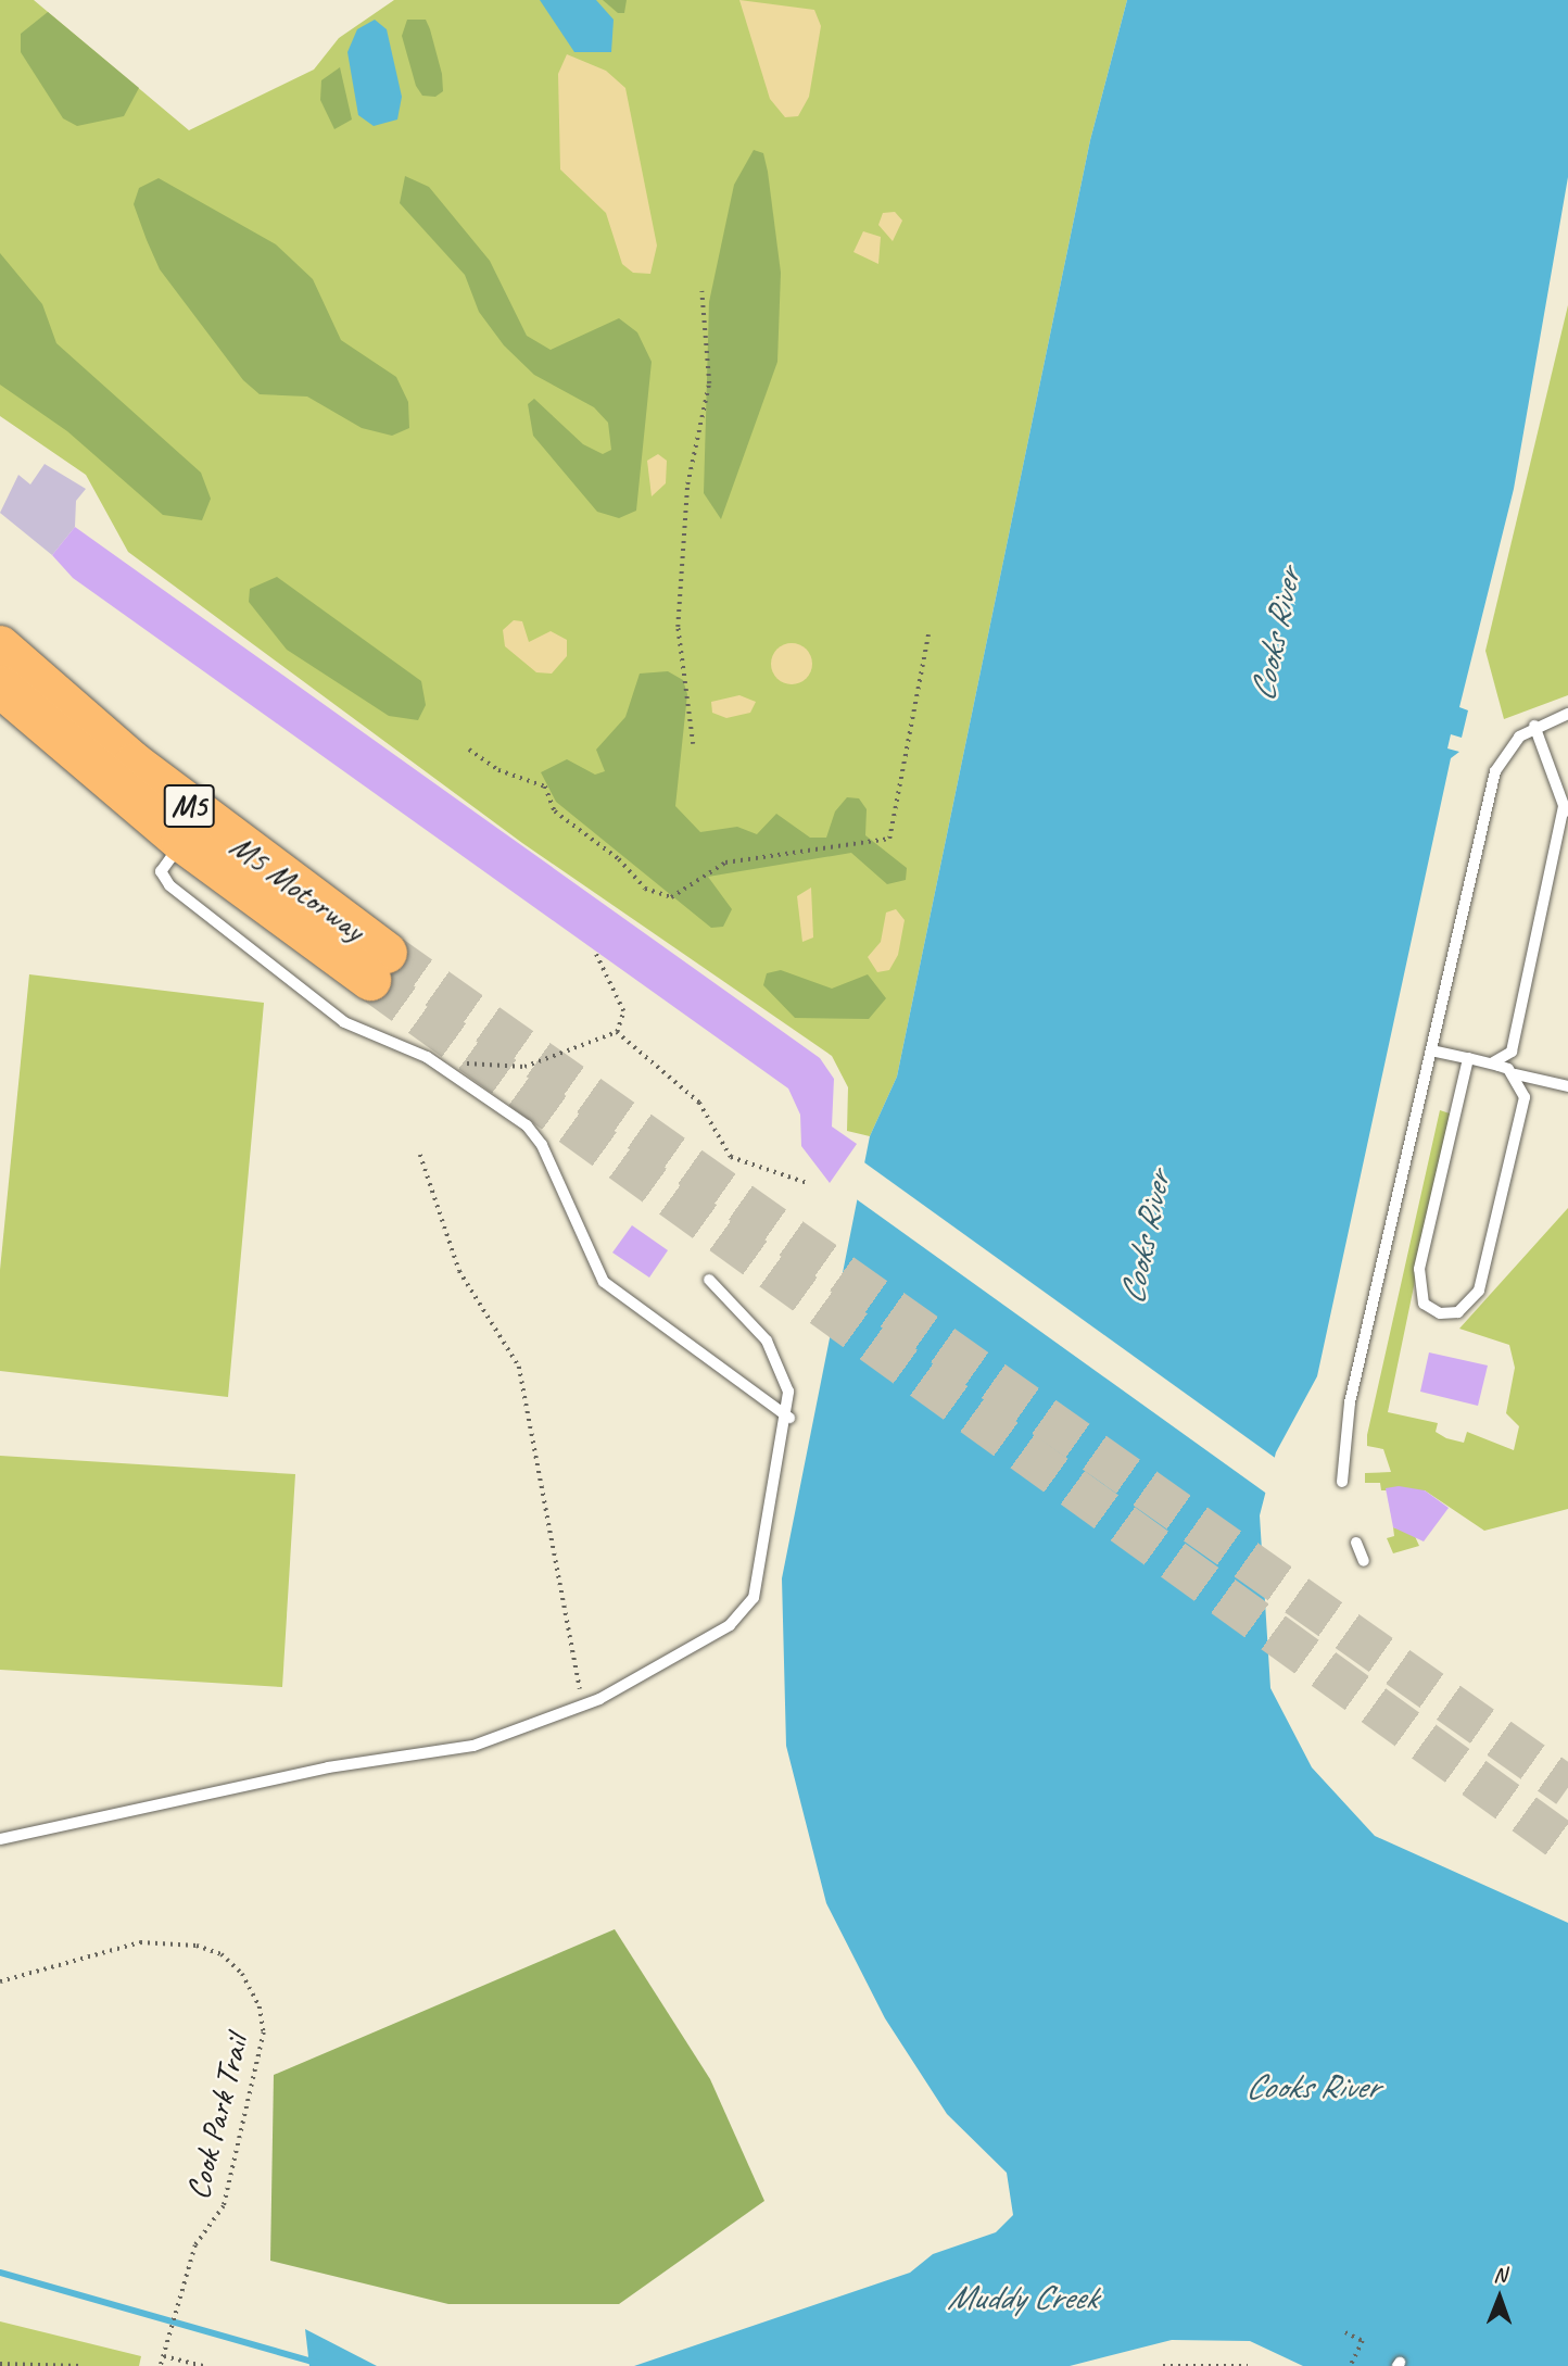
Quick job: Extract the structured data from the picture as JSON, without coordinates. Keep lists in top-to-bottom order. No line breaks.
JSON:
{"streets":{"highway":["M5","M5 Motorway"],"path":["Cook Park Trail"]},"water":["Cooks River","Muddy Creek"],"north":"top"}
